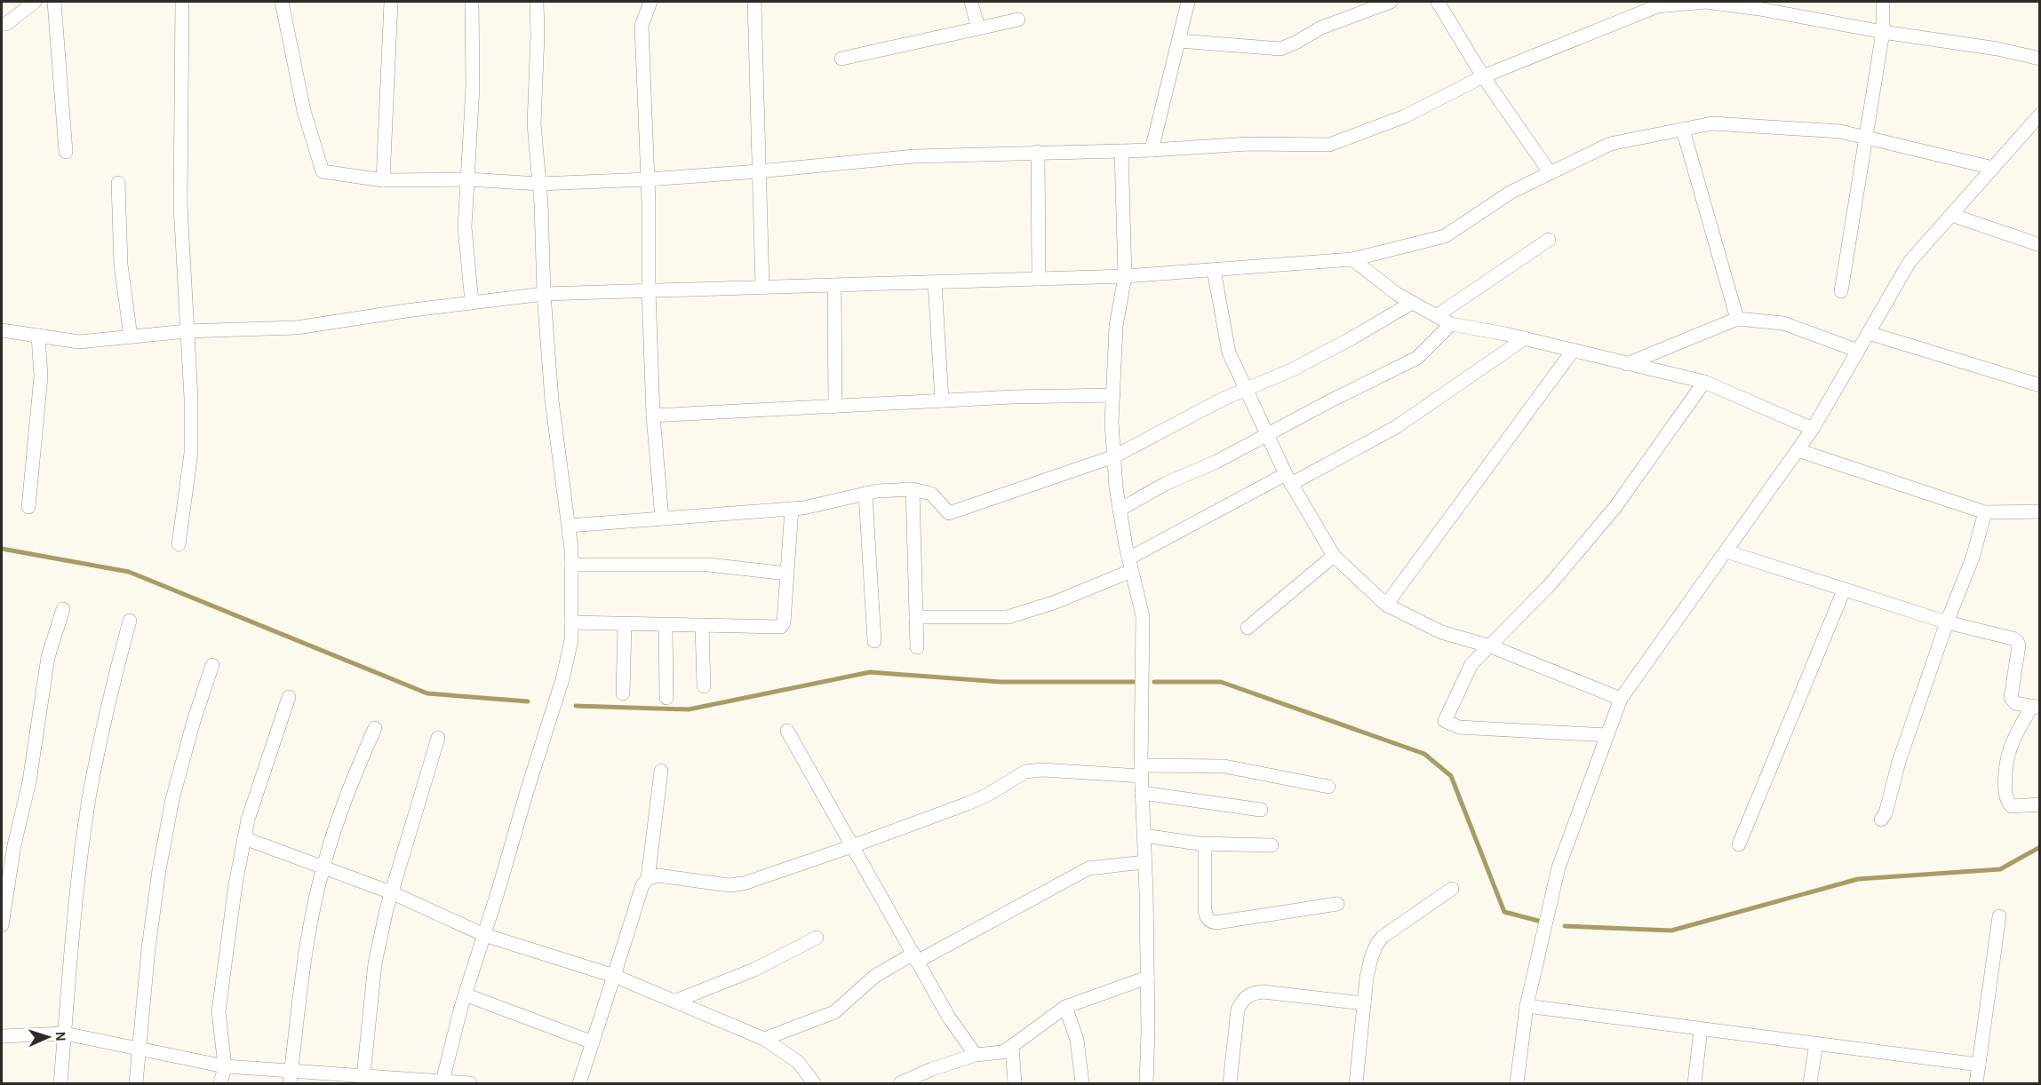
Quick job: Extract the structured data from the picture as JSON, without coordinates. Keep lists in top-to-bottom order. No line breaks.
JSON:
{"north":"right"}
